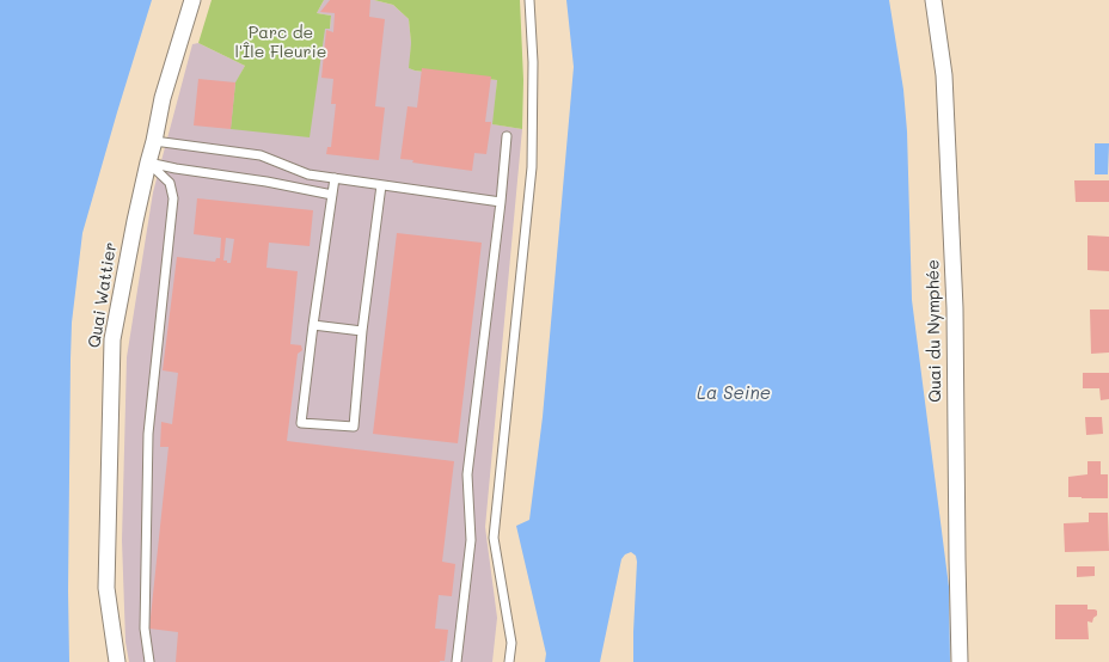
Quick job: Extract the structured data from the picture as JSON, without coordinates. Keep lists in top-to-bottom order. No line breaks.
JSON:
{"streets":{"street":["Quai Wattier","Quai du Nymphée"]},"water":["La Seine"],"parks":["Parc de l'Île Fleurie"]}
